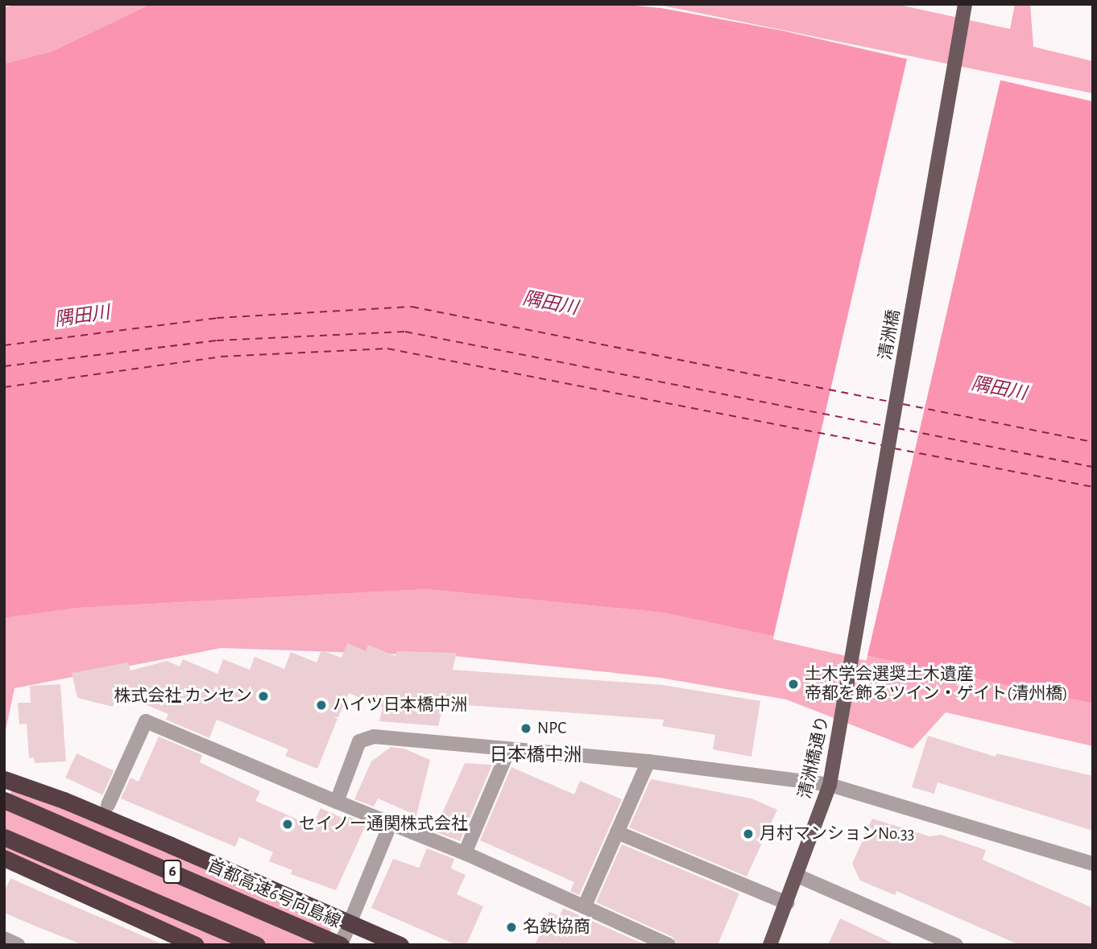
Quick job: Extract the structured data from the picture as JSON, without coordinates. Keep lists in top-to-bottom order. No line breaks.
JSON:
{"streets":{"highway":["6","首都高速6号向島線"],"main road":["清洲橋","清洲橋通り"]},"crossings":[["清洲橋","清洲橋通り"]],"districts":["日本橋中洲"],"water":["隅田川"],"places":["土木学会選奨土木遺産 帝都を飾るツイン・ゲイト(清州橋)","株式会社 カンセン","ハイツ日本橋中洲","NPC","セイノー通関株式会社","月村マンションNo.33","名鉄協商"]}
